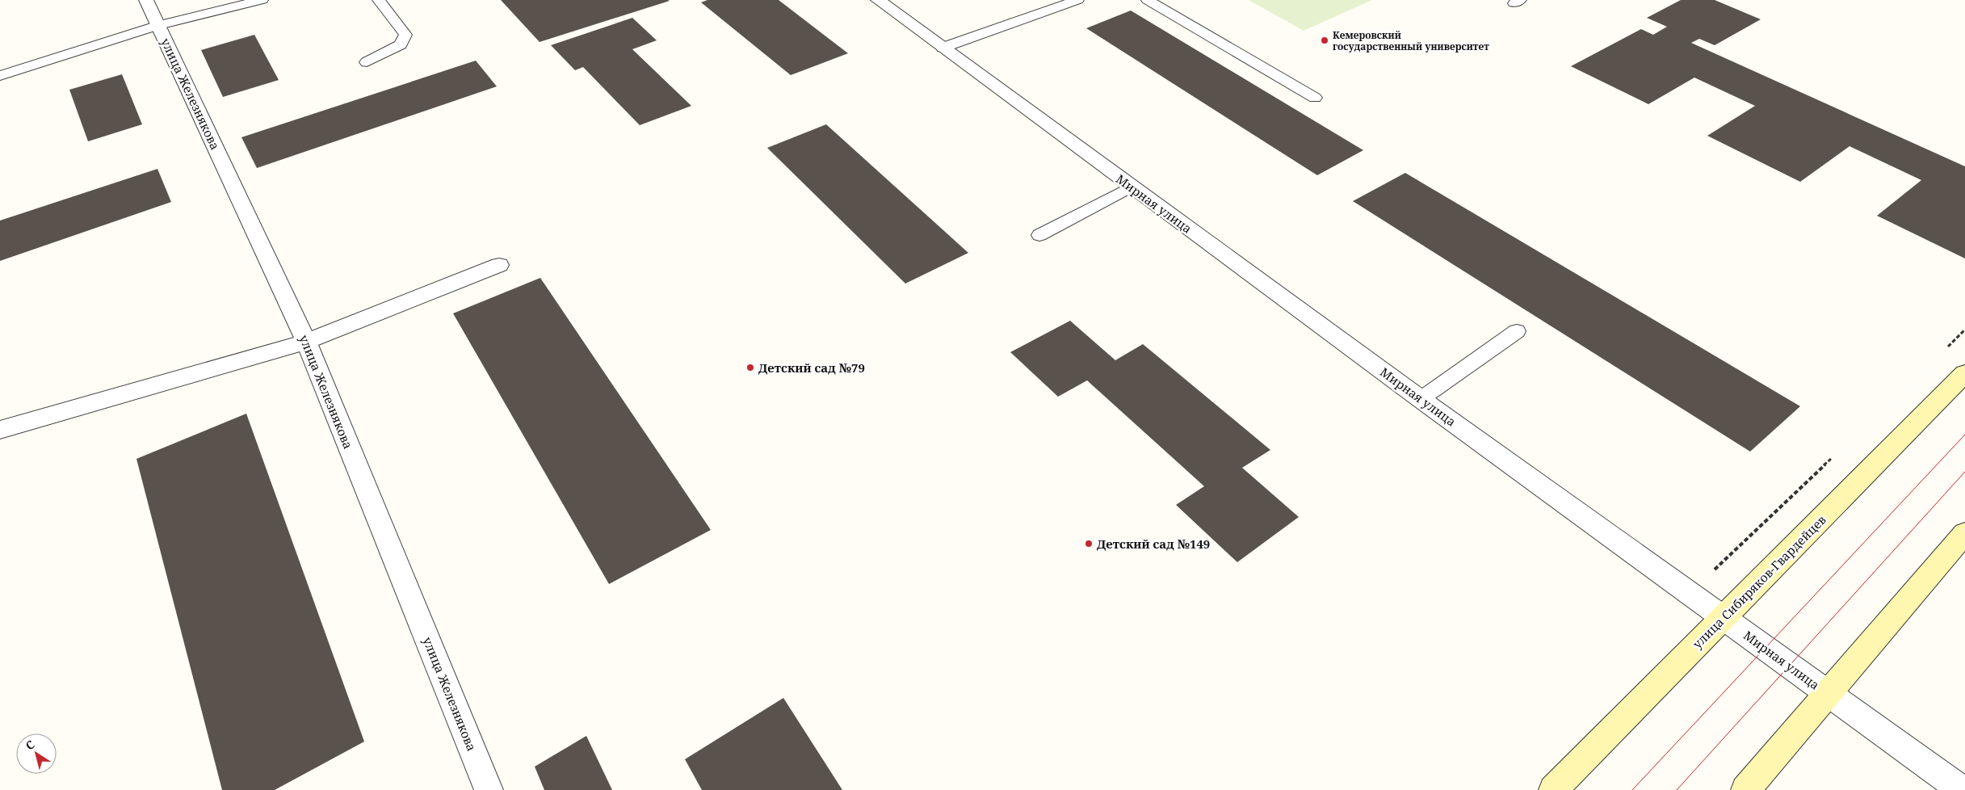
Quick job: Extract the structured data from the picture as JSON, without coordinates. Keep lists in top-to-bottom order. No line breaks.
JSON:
{"streets":{"main road":["улица Сибиряков-Гвардейцев"],"street":["улица Железнякова","Мирная улица"]},"crossings":[["Мирная улица","улица Сибиряков-Гвардейцев"]],"places":["Кемеровский государственный университет","Детский сад №79","Детский сад №149"],"north":"top left"}
